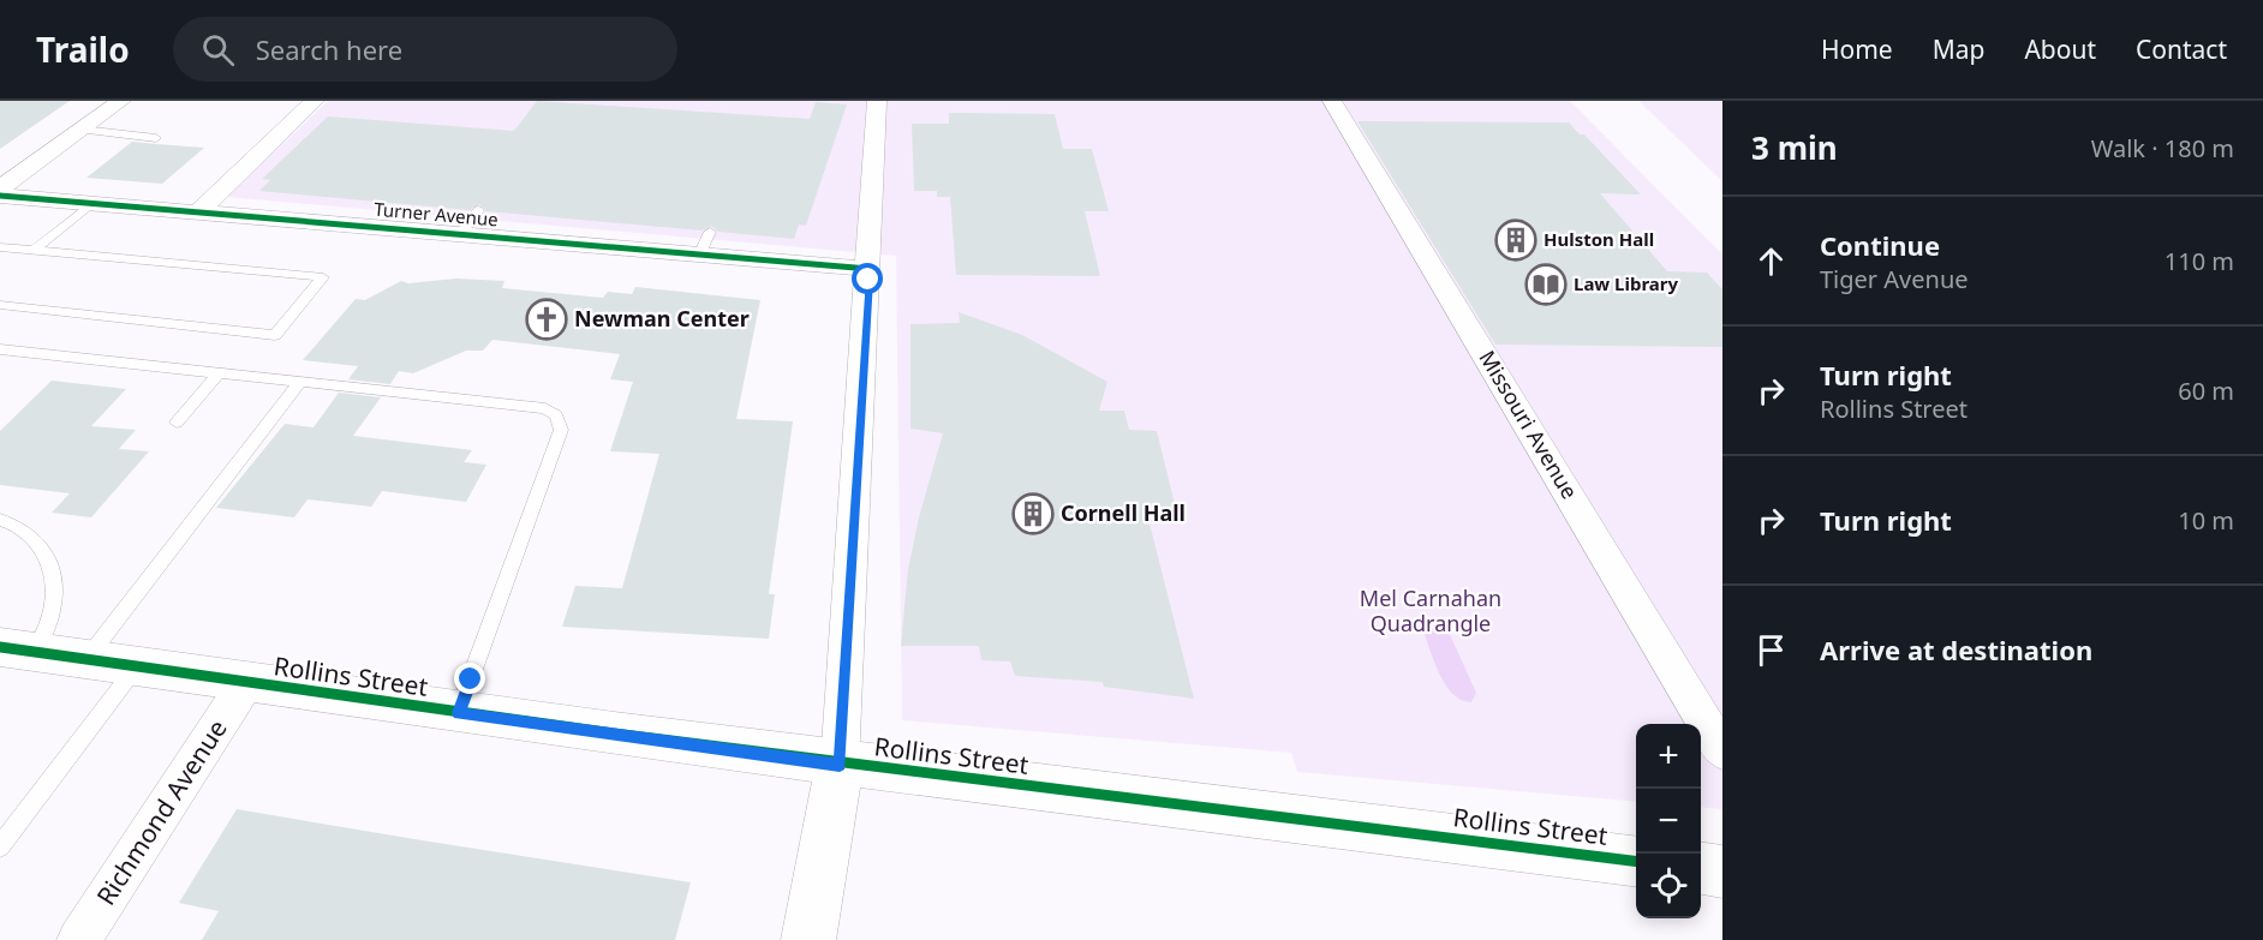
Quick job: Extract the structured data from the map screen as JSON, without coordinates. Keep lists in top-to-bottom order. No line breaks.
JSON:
{"streets":{"street":["Turner Avenue","Missouri Avenue","Rollins Street","Richmond Avenue"]},"crossings":[["Rollins Street","Richmond Avenue"]],"parks":["Mel Carnahan Quadrangle"],"places":{"building":["Hulston Hall","Cornell Hall"],"library":["Law Library"],"church":["Newman Center"]},"page":{"header":"Trailo","search":"Search here","nav":["Home","Map","About","Contact"],"heading":["3 min","Walk · 180 m"],"list":[["Continue","Tiger Avenue","110 m"],["Turn right","Rollins Street","60 m"],["Turn right","10 m"],"Arrive at destination"],"map_buttons":["+","−"]}}
